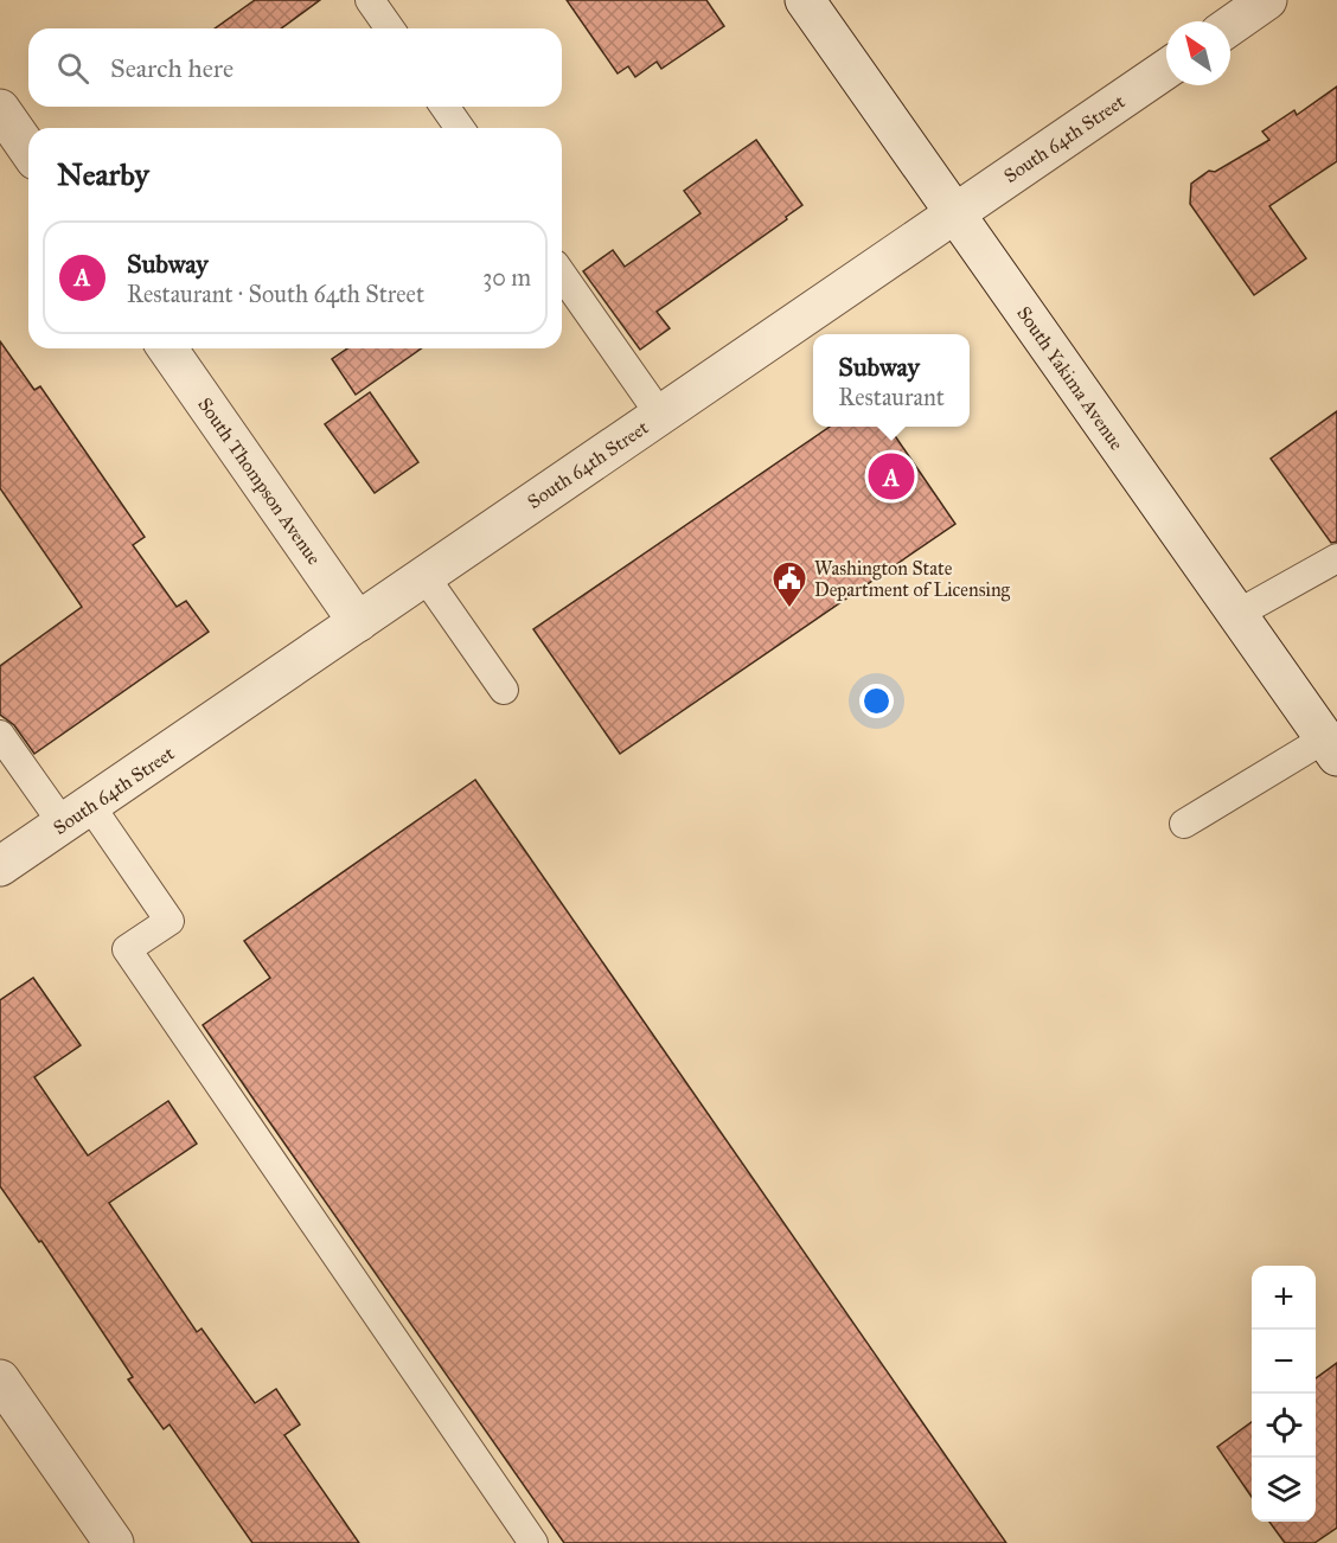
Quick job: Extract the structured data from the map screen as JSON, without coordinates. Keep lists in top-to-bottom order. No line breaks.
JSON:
{"streets":{"street":["South 64th Street","South Yakima Avenue","South Thompson Avenue"]},"crossings":[["South 64th Street","South Yakima Avenue"],["South 64th Street","South Thompson Avenue"]],"places":{"public building":["Washington State Department of Licensing"]},"north":"top left","page":{"search":"Search here","heading":"Nearby","list":[{"mark":"A","name":"Subway","note":"Restaurant · South 64th Street","value":"30 m"}],"popup":["Subway","Restaurant"],"pins":"A","map_buttons":["+","−"]}}
